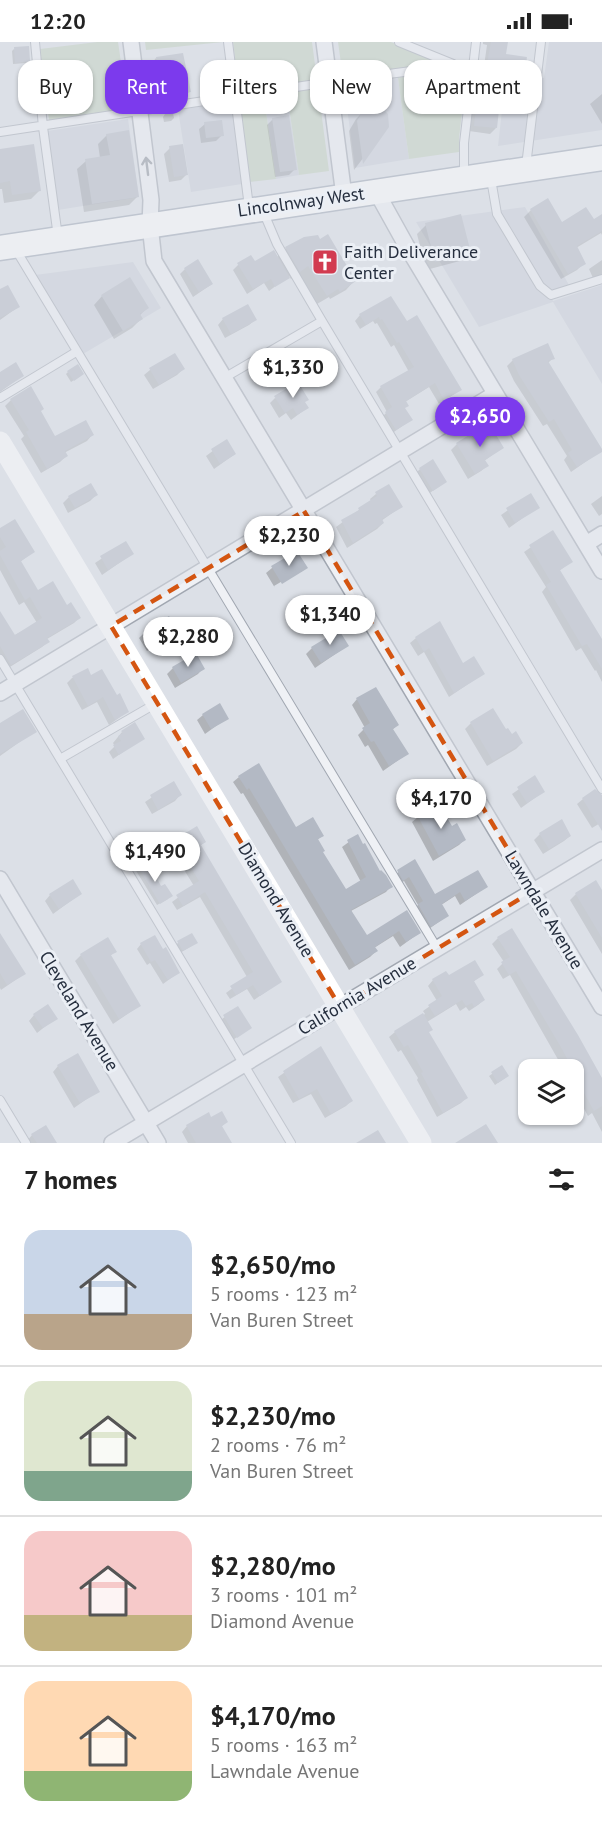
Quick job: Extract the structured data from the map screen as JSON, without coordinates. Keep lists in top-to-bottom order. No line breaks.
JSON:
{"streets":{"main road":["Lincolnway West"],"street":["Diamond Avenue","Lawndale Avenue","California Avenue","Cleveland Avenue"]},"crossings":[["Lincolnway West","Lawndale Avenue"],["Diamond Avenue","California Avenue"],["Lawndale Avenue","California Avenue"],["California Avenue","Cleveland Avenue"]],"places":{"church":["Faith Deliverance Center"]},"page":{"status":"12:20","chip":["Buy","Rent","Filters","New","Apartment"],"price":["$1,330","$2,650","$2,230","$1,340","$2,280","$4,170","$1,490"],"heading":"7 homes","list":[{"name":"$2,650/mo","note":"5 rooms · 123 m² · Van Buren Street"},{"name":"$2,230/mo","note":"2 rooms · 76 m² · Van Buren Street"},{"name":"$2,280/mo","note":"3 rooms · 101 m² · Diamond Avenue"},{"name":"$4,170/mo","note":"5 rooms · 163 m² · Lawndale Avenue"}]}}
